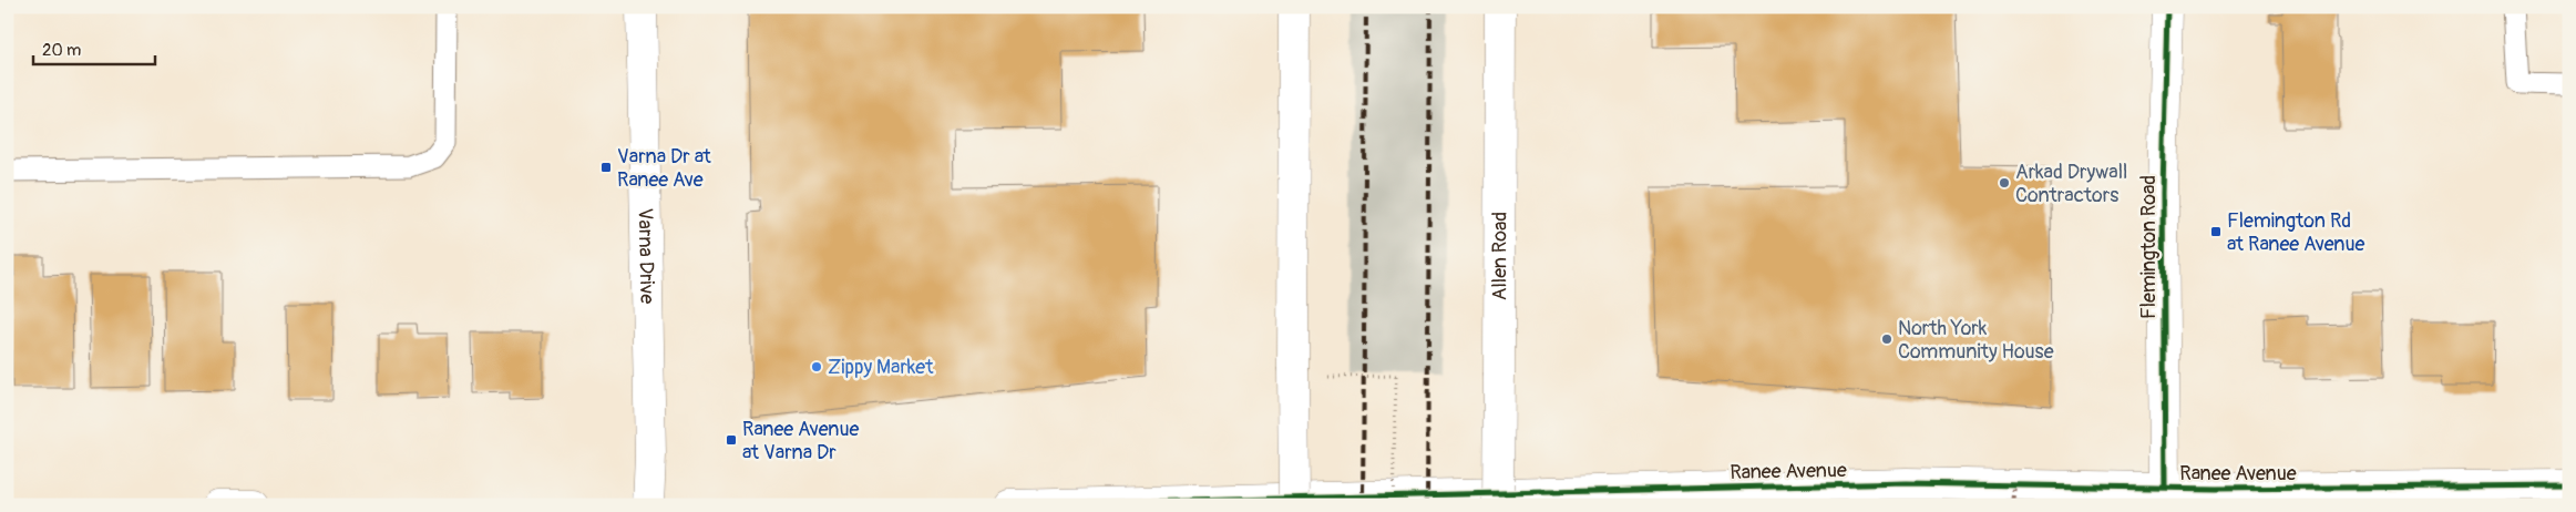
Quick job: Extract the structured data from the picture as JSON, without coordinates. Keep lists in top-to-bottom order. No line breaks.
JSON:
{"streets":{"main road":["Flemington Road","Varna Drive","Allen Road","Ranee Avenue"]},"crossings":[["Flemington Road","Ranee Avenue"]],"places":{"transit":["Varna Dr at Ranee Ave","Flemington Rd at Ranee Avenue","Ranee Avenue at Varna Dr"],"other":["Arkad Drywall Contractors","North York Community House","Zippy Market"]},"scale_bar":"20 m"}
